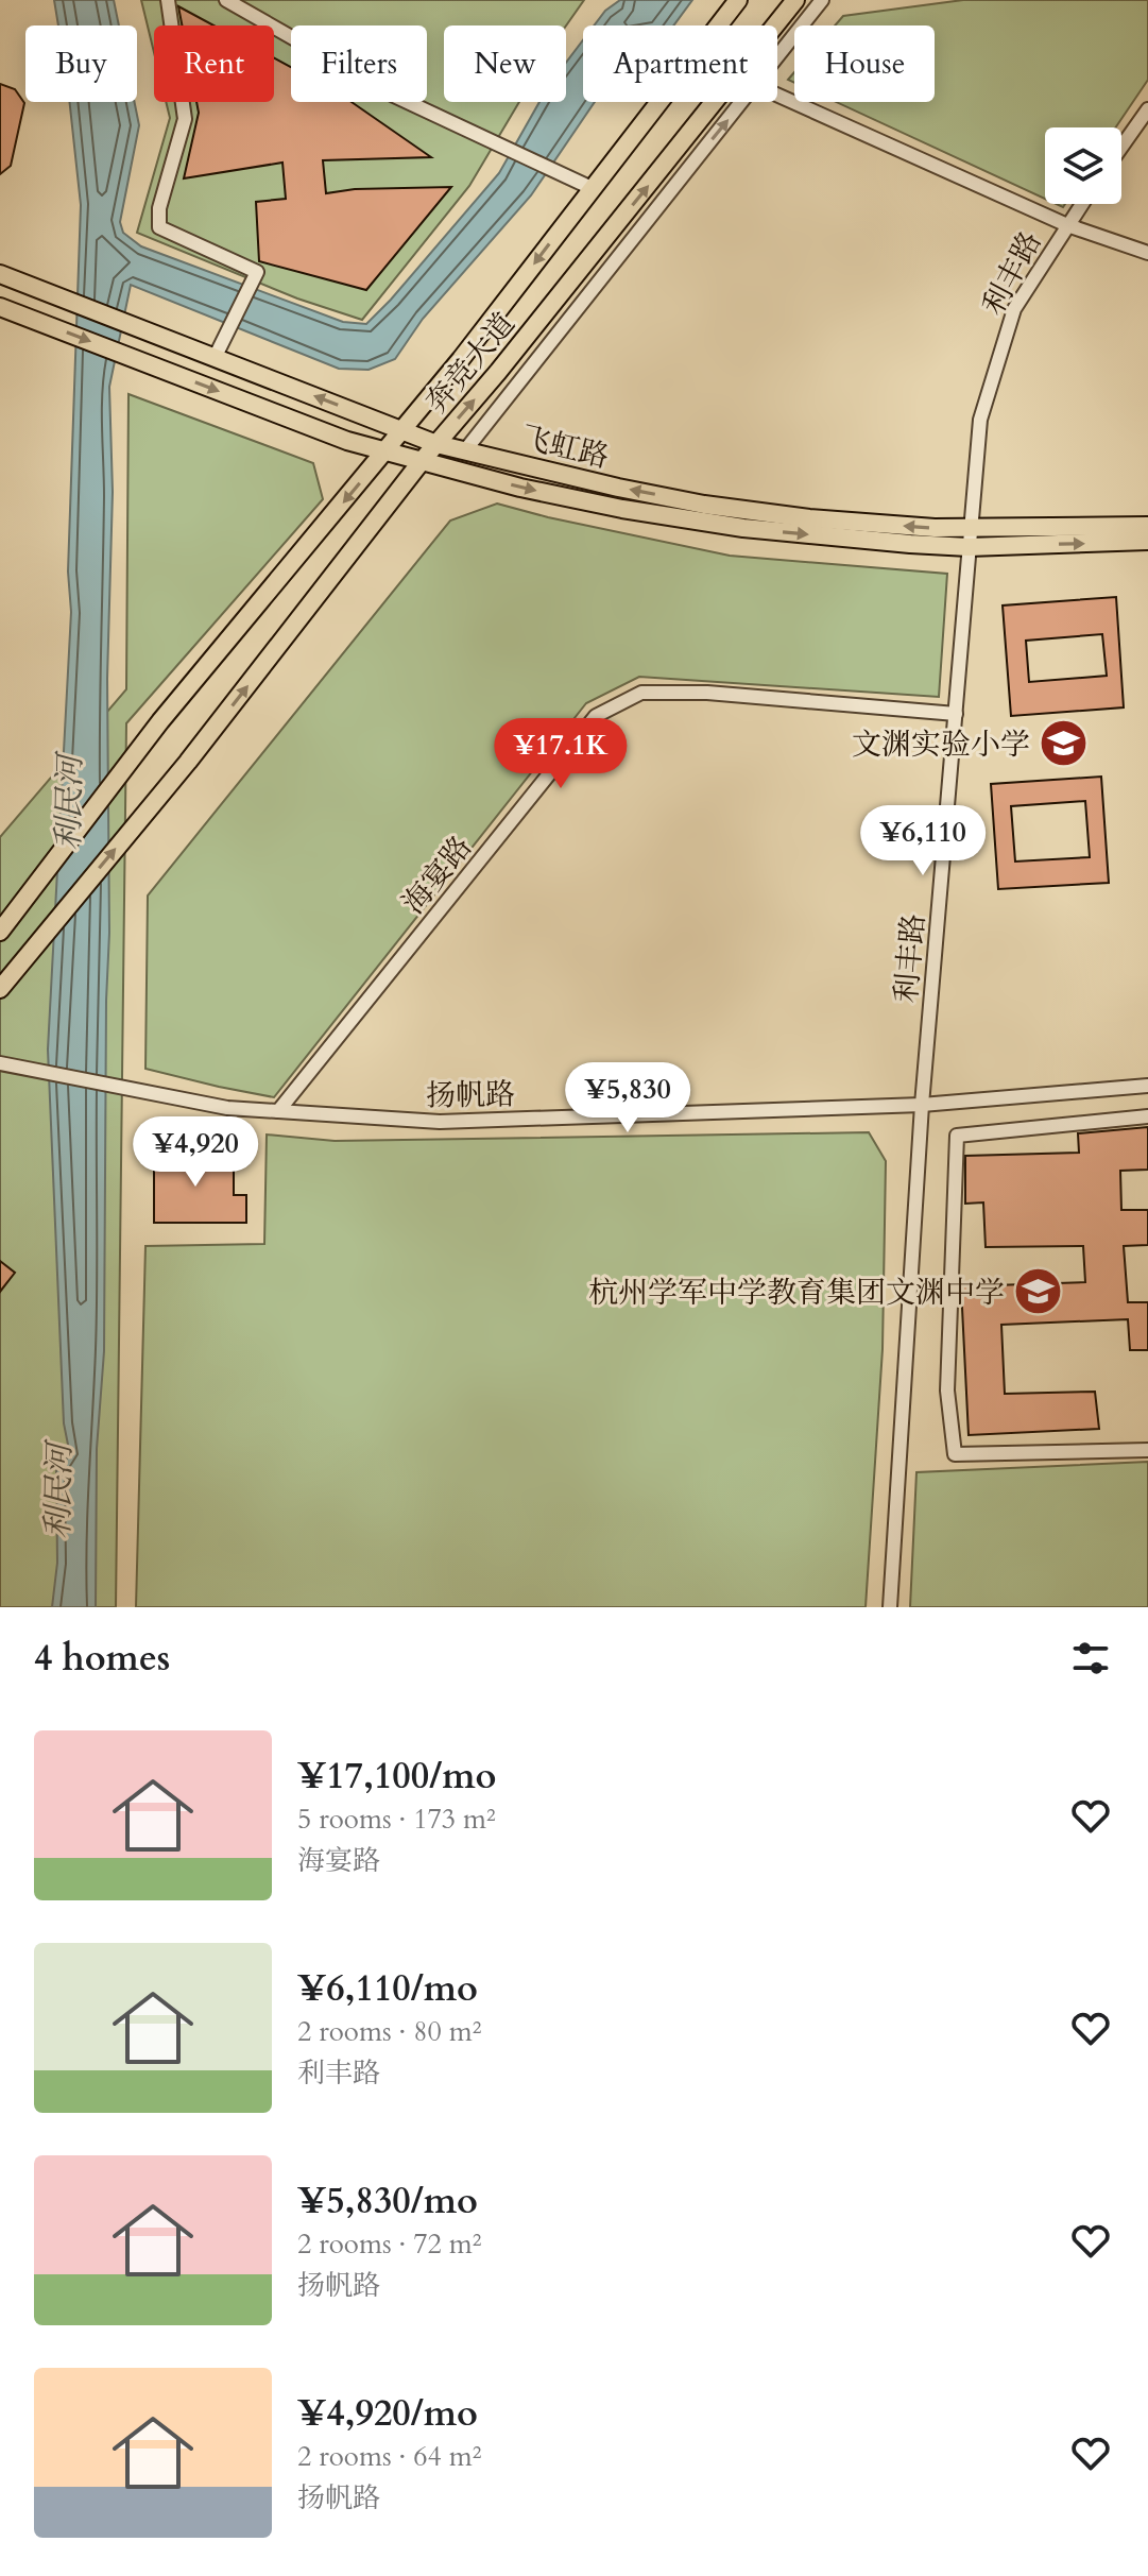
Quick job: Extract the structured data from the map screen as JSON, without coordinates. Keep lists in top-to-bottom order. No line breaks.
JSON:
{"streets":{"main road":["奔竞大道","飞虹路"],"street":["利丰路","海宴路","扬帆路"]},"crossings":[["利丰路","飞虹路"],["利丰路","海宴路"],["利丰路","扬帆路"],["奔竞大道","飞虹路"],["海宴路","扬帆路"]],"water":["利民河"],"places":{"school or university":["文渊实验小学","杭州学军中学教育集团文渊中学"]},"page":{"chip":["Buy","Rent","Filters","New","Apartment","House"],"price":["¥17.1K","¥6,110","¥5,830","¥4,920"],"heading":"4 homes","list":[{"name":"¥17,100/mo","note":"5 rooms · 173 m² · 海宴路"},{"name":"¥6,110/mo","note":"2 rooms · 80 m² · 利丰路"},{"name":"¥5,830/mo","note":"2 rooms · 72 m² · 扬帆路"},{"name":"¥4,920/mo","note":"2 rooms · 64 m² · 扬帆路"}]}}
